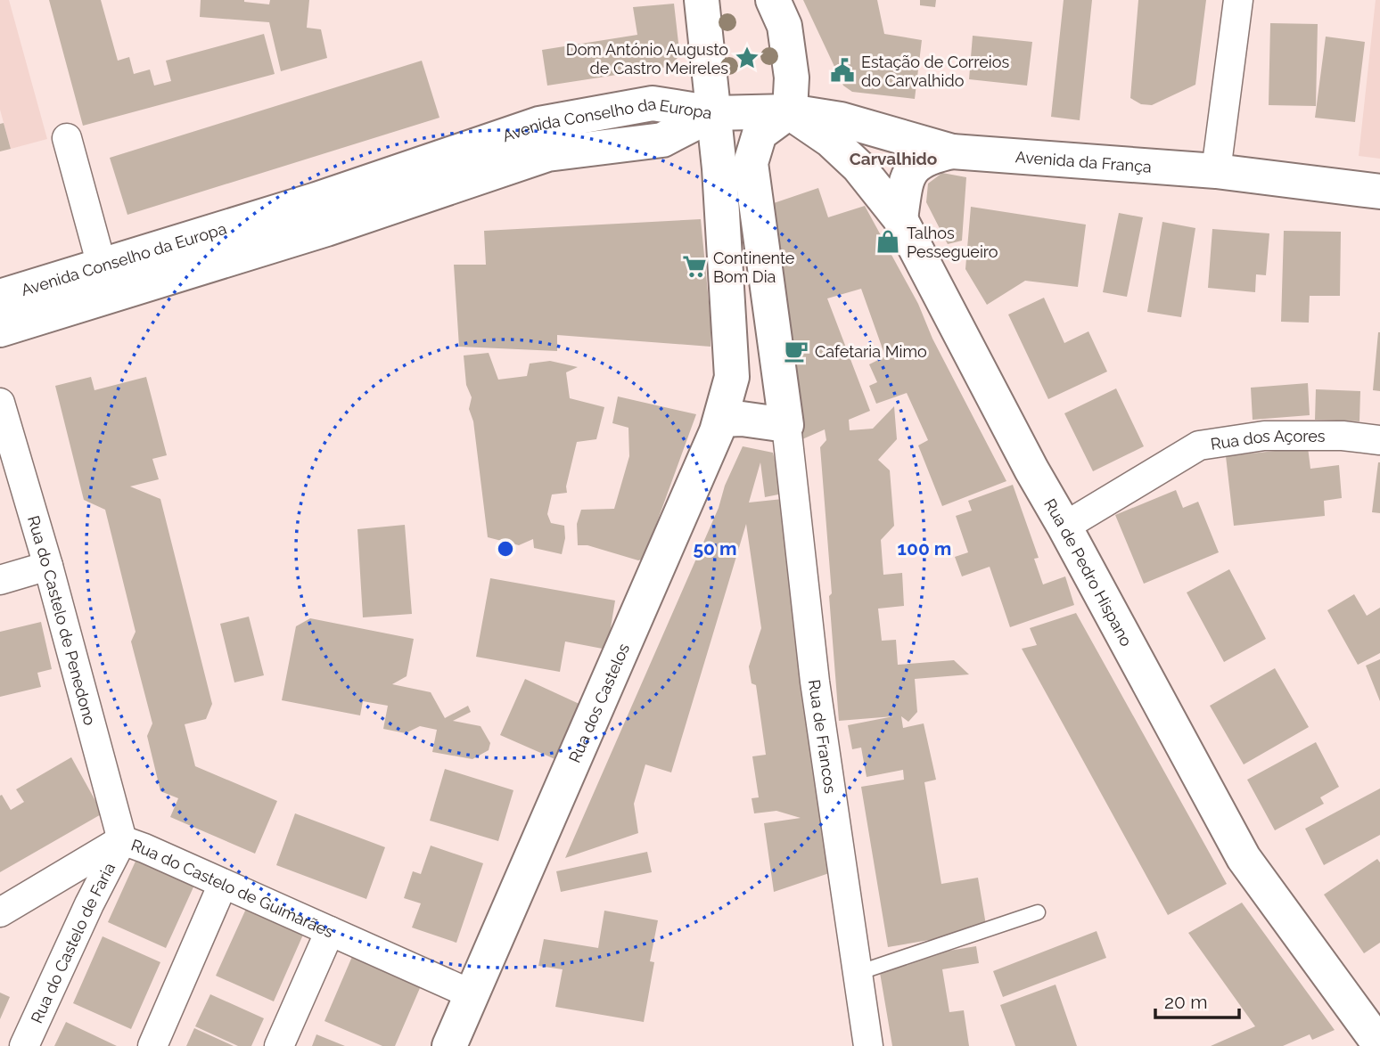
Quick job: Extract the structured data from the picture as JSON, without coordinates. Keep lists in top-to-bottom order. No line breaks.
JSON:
{"streets":{"street":["Avenida Conselho da Europa","Avenida da França","Rua dos Açores","Rua de Pedro Hispano","Rua do Castelo de Penedono","Rua dos Castelos","Rua de Francos","Rua do Castelo de Guimarães","Rua do Castelo de Faria"]},"crossings":[["Avenida Conselho da Europa","Avenida da França"],["Avenida Conselho da Europa","Rua dos Castelos"],["Avenida da França","Rua de Pedro Hispano"],["Avenida da França","Rua dos Castelos"],["Rua dos Açores","Rua de Pedro Hispano"],["Rua do Castelo de Penedono","Rua do Castelo de Guimarães"],["Rua do Castelo de Penedono","Rua do Castelo de Faria"],["Rua dos Castelos","Rua do Castelo de Guimarães"],["Rua do Castelo de Guimarães","Rua do Castelo de Faria"]],"districts":["Carvalhido"],"places":{"place":["Dom António Augusto de Castro Meireles"],"public building":["Estação de Correios do Carvalhido"],"shop":["Talhos Pessegueiro"],"supermarket":["Continente Bom Dia"],"cafe":["Cafetaria Mimo"]},"scale_bar":"20 m","rings":["50 m","100 m"]}
